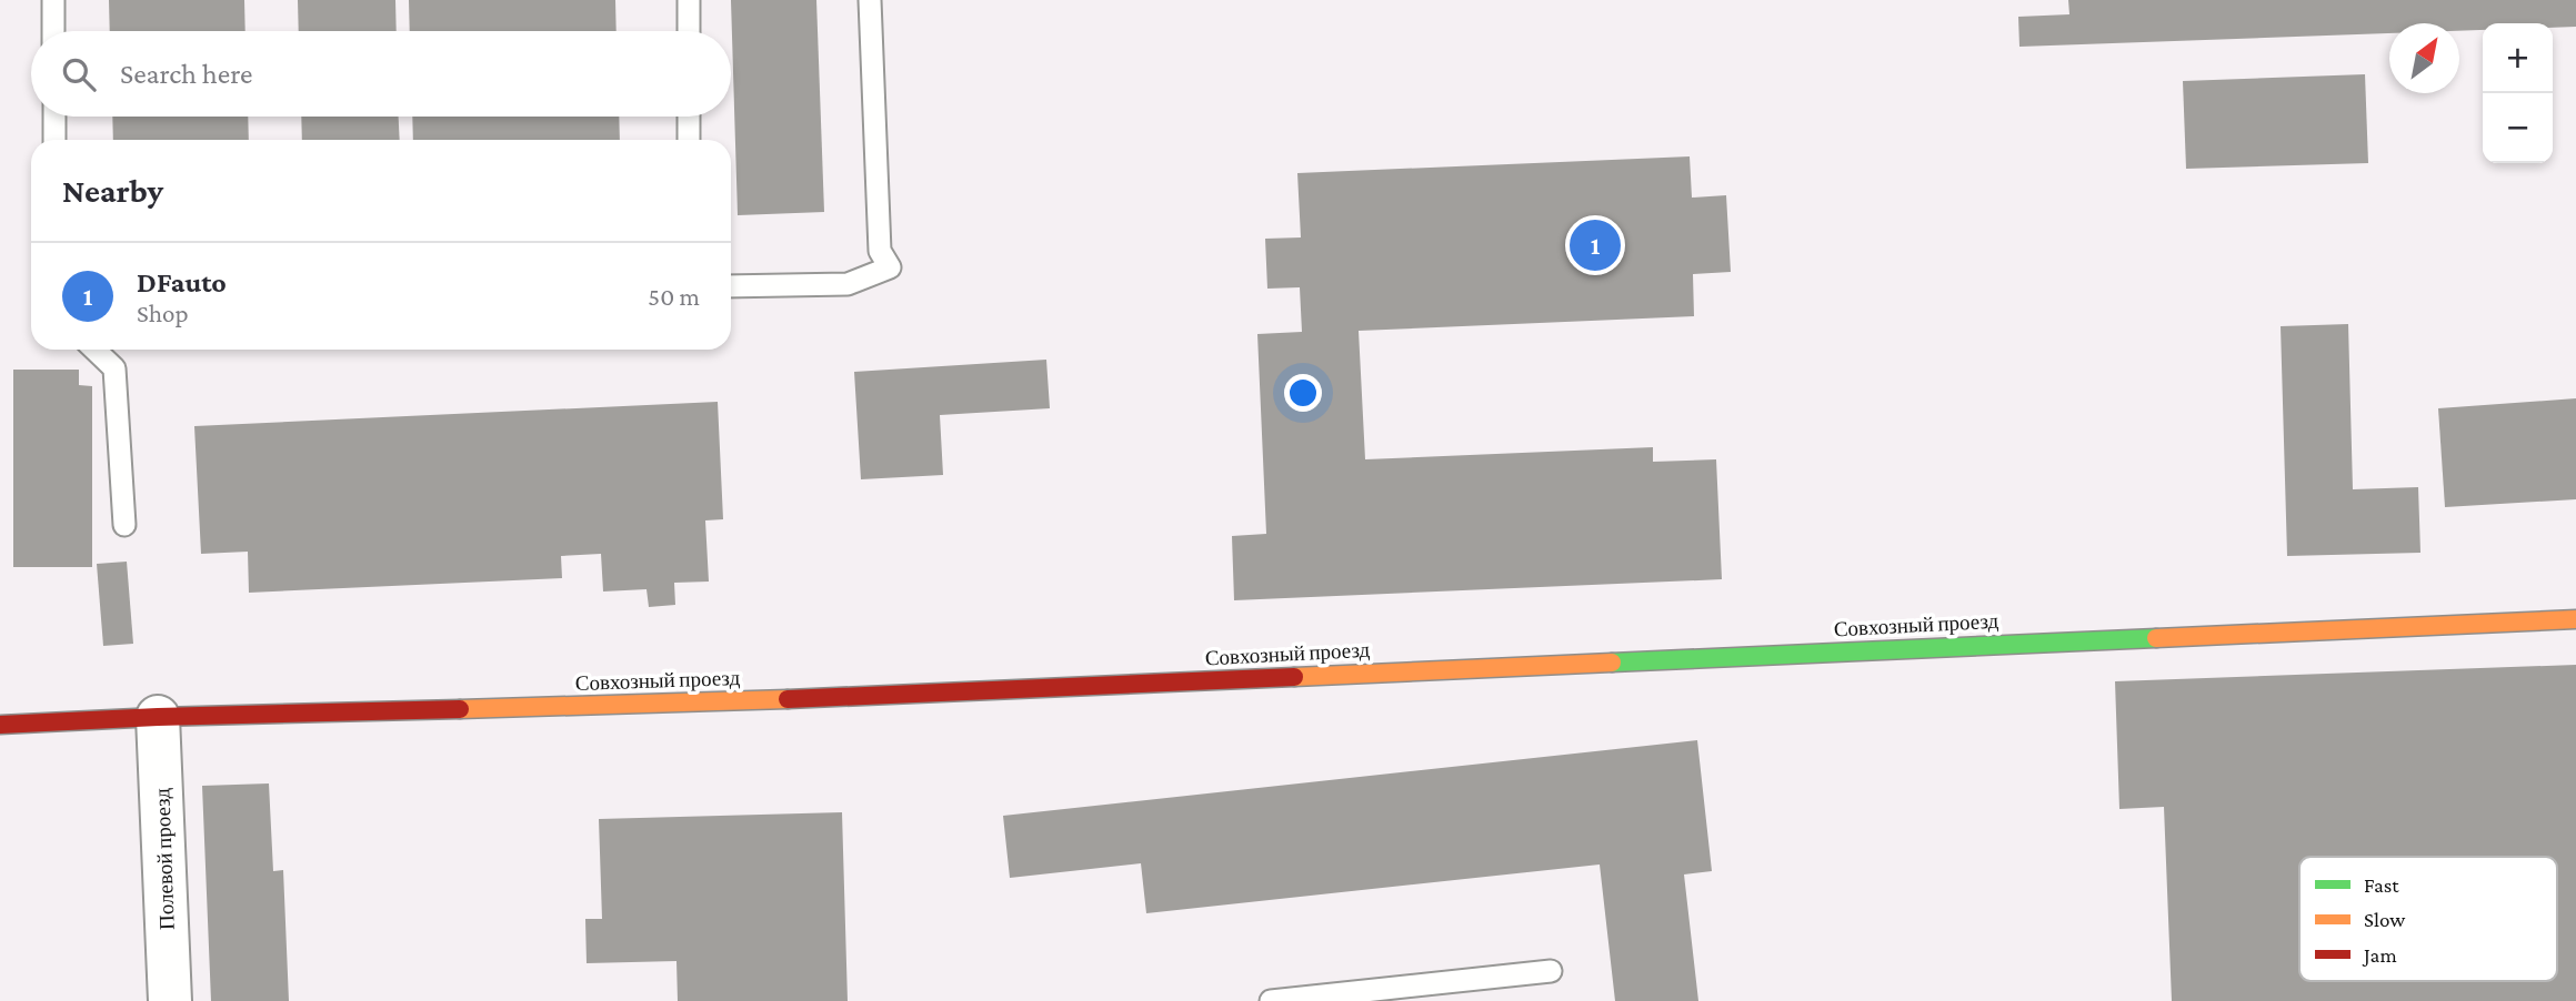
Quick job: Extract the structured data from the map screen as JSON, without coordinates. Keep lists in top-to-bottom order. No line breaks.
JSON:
{"streets":{"street":["Совхозный проезд","Полевой проезд"]},"crossings":[["Совхозный проезд","Полевой проезд"]],"legend":["Fast","Slow","Jam"],"north":"top right","page":{"map_buttons":["+","−"],"search":"Search here","heading":"Nearby","pins":"1","list":[{"mark":"1","name":"DFauto","note":"Shop","value":"50 m"}]}}
